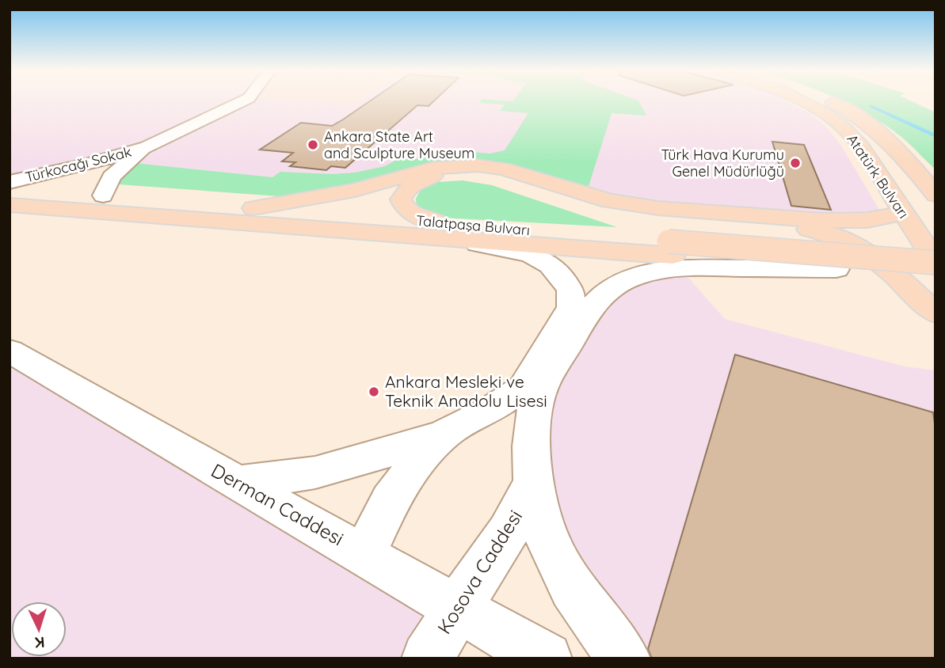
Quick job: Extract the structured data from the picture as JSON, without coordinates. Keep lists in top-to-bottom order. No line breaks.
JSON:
{"streets":{"main road":["Atatürk Bulvarı","Talatpaşa Bulvarı"],"street":["Türkocağı Sokak","Derman Caddesi","Kosova Caddesi"]},"crossings":[["Türkocağı Sokak","Talatpaşa Bulvarı"],["Atatürk Bulvarı","Talatpaşa Bulvarı"],["Derman Caddesi","Kosova Caddesi"]],"places":["Ankara State Art and Sculpture Museum","Türk Hava Kurumu Genel Müdürlüğü","Ankara Mesleki ve Teknik Anadolu Lisesi"],"north":"bottom"}
